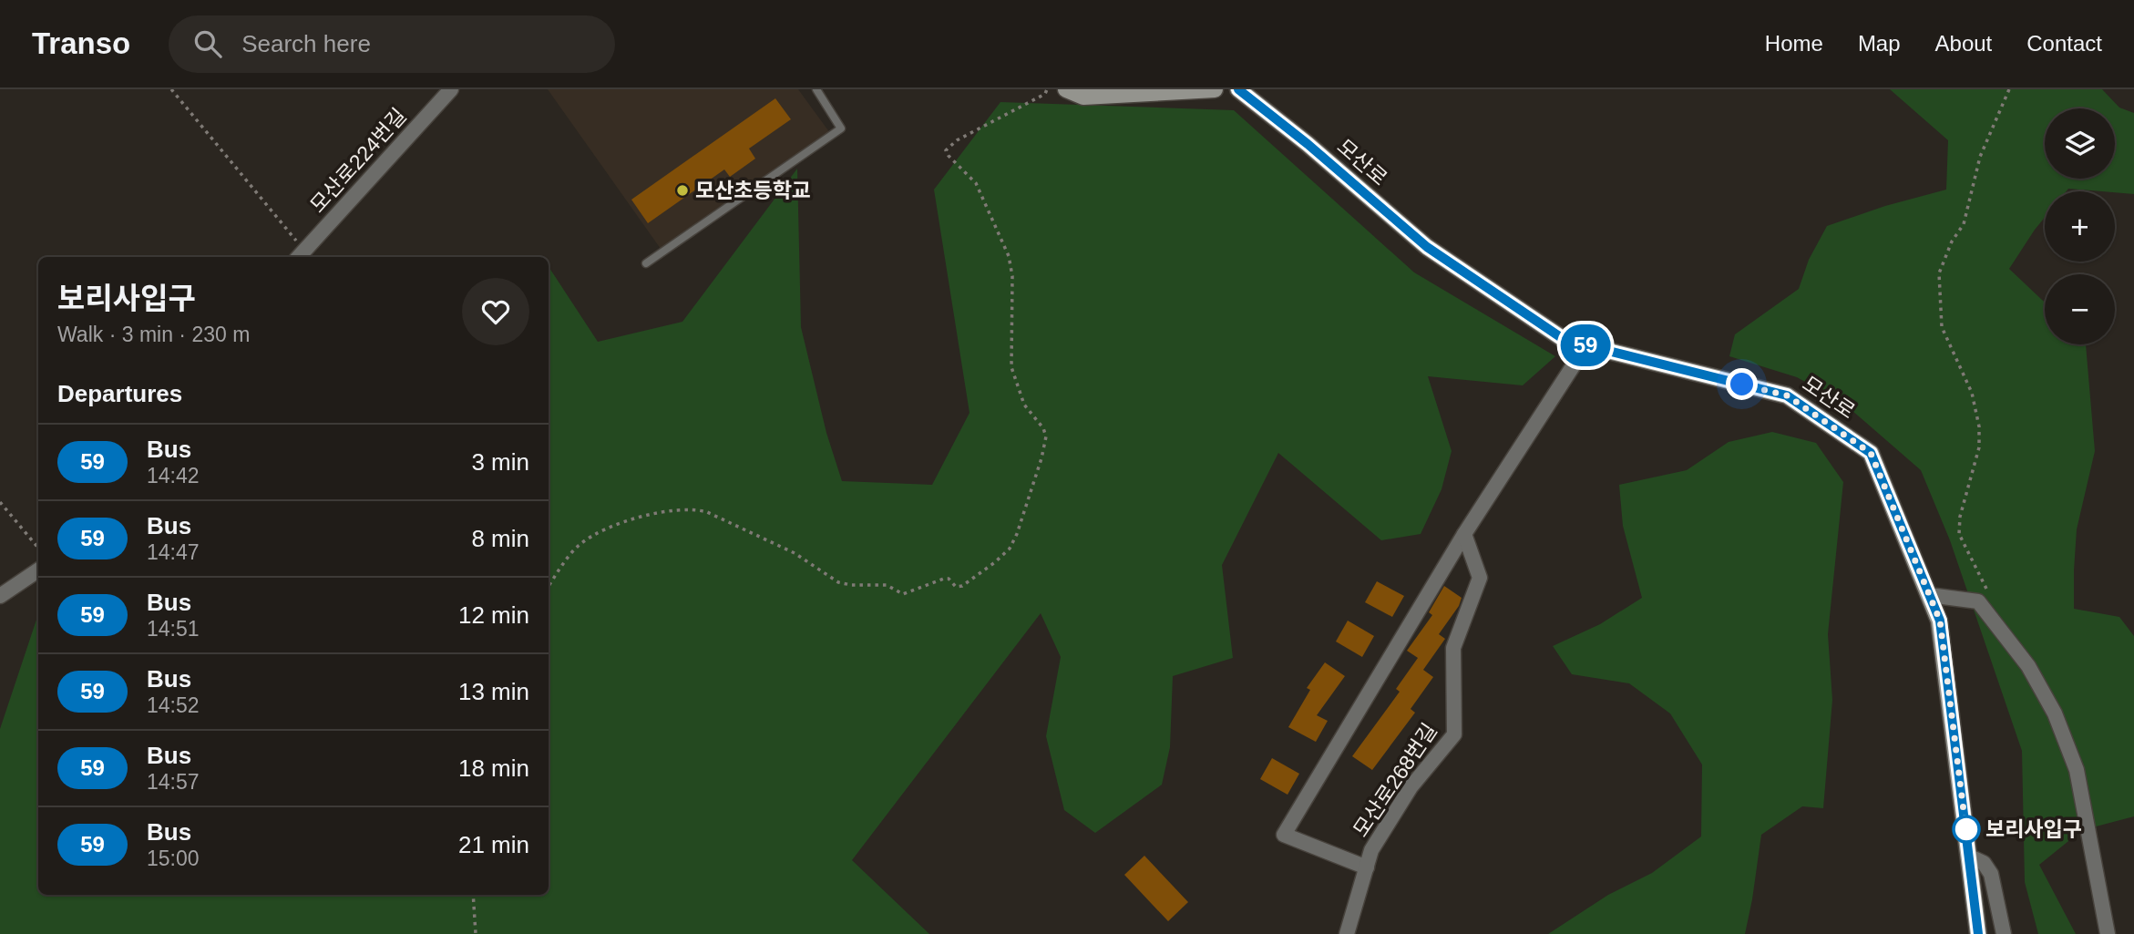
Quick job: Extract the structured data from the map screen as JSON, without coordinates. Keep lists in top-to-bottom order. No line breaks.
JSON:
{"streets":{"street":["모산로224번길","모산로","모산로268번길"]},"places":["모산초등학교","보리사입구"],"lines":["bus line 59"],"page":{"header":"Transo","search":"Search here","nav":["Home","Map","About","Contact"],"on_map":"59","map_buttons":["+","−"],"heading":[["보리사입구","Walk · 3 min · 230 m"],"Departures"],"list":[{"mark":"59","name":"Bus","note":"14:42","value":"3 min"},{"mark":"59","name":"Bus","note":"14:47","value":"8 min"},{"mark":"59","name":"Bus","note":"14:51","value":"12 min"},{"mark":"59","name":"Bus","note":"14:52","value":"13 min"},{"mark":"59","name":"Bus","note":"14:57","value":"18 min"},{"mark":"59","name":"Bus","note":"15:00","value":"21 min"}]}}
